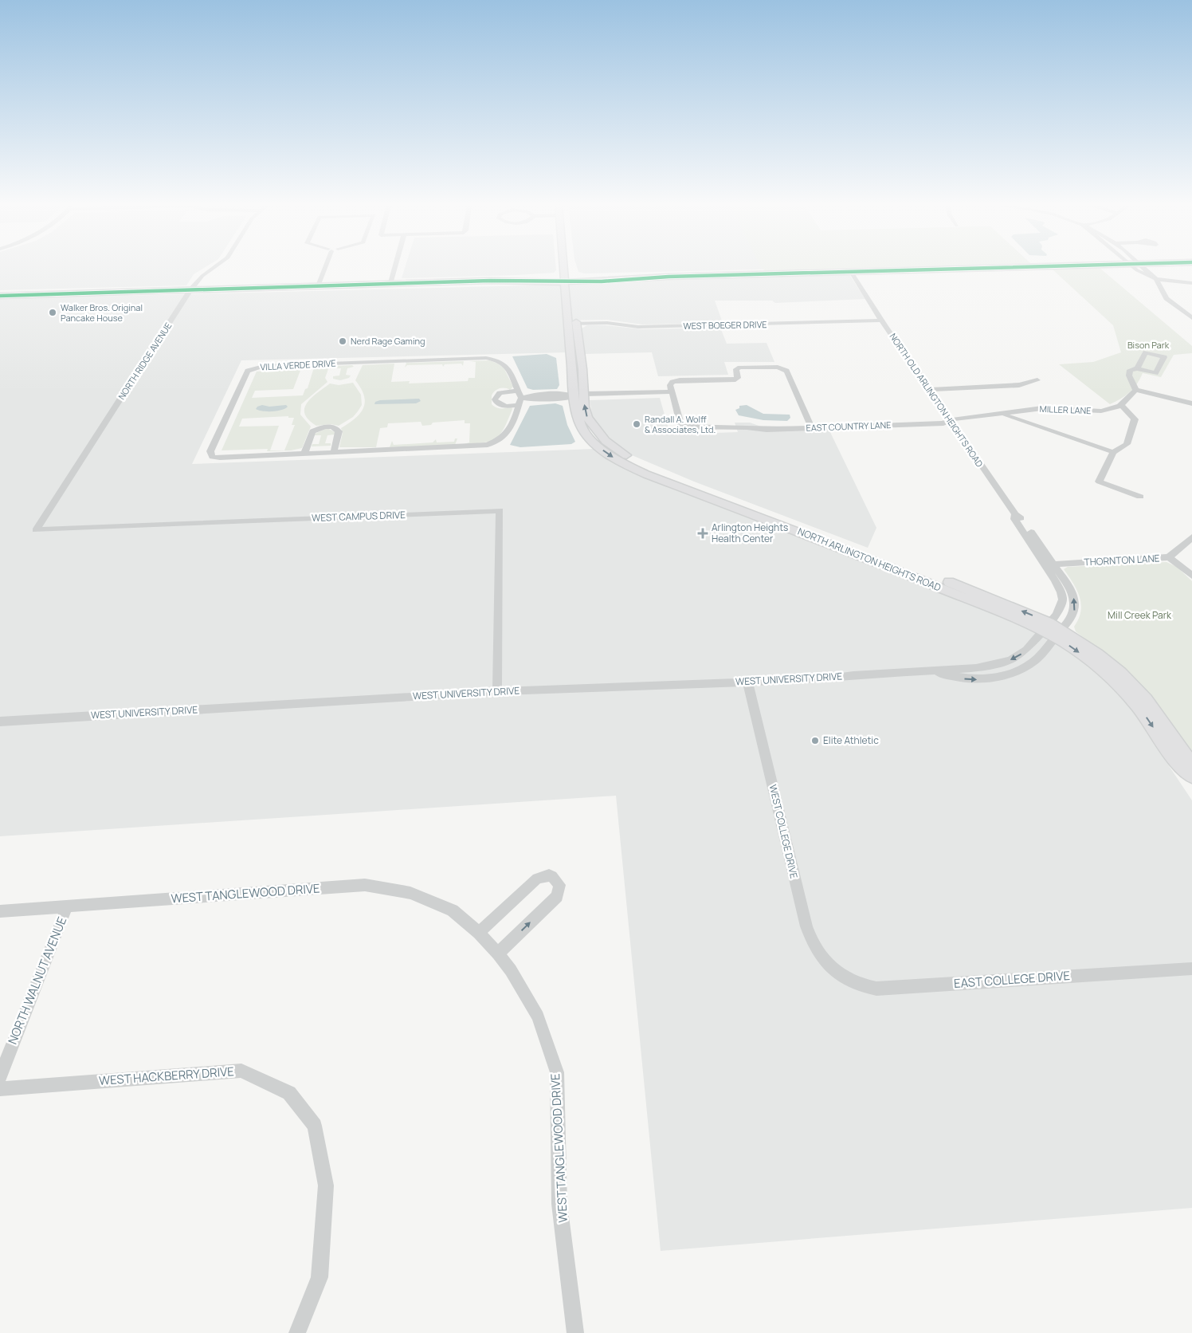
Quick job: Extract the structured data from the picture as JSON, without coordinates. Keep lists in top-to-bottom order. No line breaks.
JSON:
{"streets":{"main road":["NORTH ARLINGTON HEIGHTS ROAD"],"street":["WEST BOEGER DRIVE","NORTH RIDGE AVENUE","VILLA VERDE DRIVE","NORTH OLD ARLINGTON HEIGHTS ROAD","MILLER LANE","EAST COUNTRY LANE","WEST CAMPUS DRIVE","THORNTON LANE","WEST UNIVERSITY DRIVE","WEST COLLEGE DRIVE","WEST TANGLEWOOD DRIVE","EAST COLLEGE DRIVE","NORTH WALNUT AVENUE","WEST HACKBERRY DRIVE"]},"crossings":[["WEST BOEGER DRIVE","NORTH OLD ARLINGTON HEIGHTS ROAD"],["WEST BOEGER DRIVE","NORTH ARLINGTON HEIGHTS ROAD"],["NORTH RIDGE AVENUE","WEST CAMPUS DRIVE"],["NORTH OLD ARLINGTON HEIGHTS ROAD","MILLER LANE"],["NORTH OLD ARLINGTON HEIGHTS ROAD","EAST COUNTRY LANE"],["NORTH OLD ARLINGTON HEIGHTS ROAD","NORTH ARLINGTON HEIGHTS ROAD"],["NORTH OLD ARLINGTON HEIGHTS ROAD","THORNTON LANE"],["NORTH OLD ARLINGTON HEIGHTS ROAD","WEST UNIVERSITY DRIVE"],["MILLER LANE","EAST COUNTRY LANE"],["WEST CAMPUS DRIVE","WEST UNIVERSITY DRIVE"],["NORTH ARLINGTON HEIGHTS ROAD","WEST UNIVERSITY DRIVE"],["WEST UNIVERSITY DRIVE","WEST COLLEGE DRIVE"],["WEST COLLEGE DRIVE","EAST COLLEGE DRIVE"],["WEST TANGLEWOOD DRIVE","NORTH WALNUT AVENUE"]],"parks":["Bison Park","Mill Creek Park"],"places":{"other":["Walker Bros. Original Pancake House","Nerd Rage Gaming","Randall A. Wolff & Associates, Ltd.","Elite Athletic"],"health":["Arlington Heights Health Center"]}}
